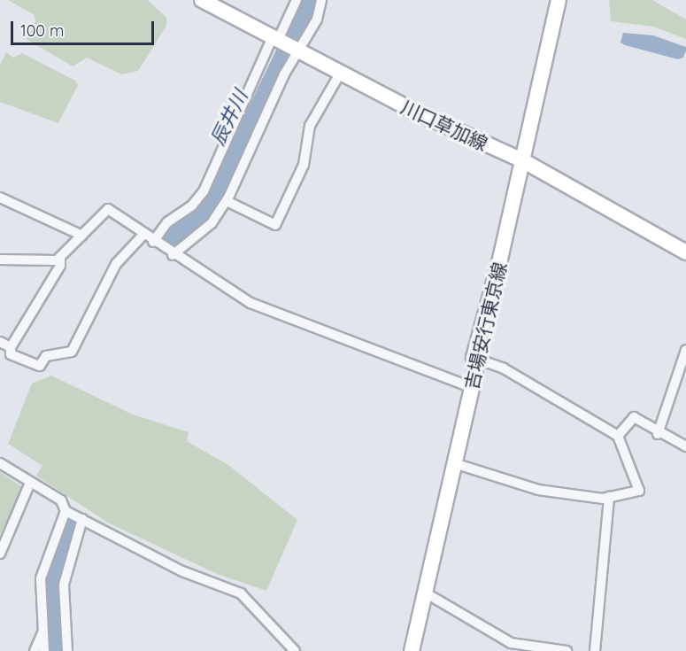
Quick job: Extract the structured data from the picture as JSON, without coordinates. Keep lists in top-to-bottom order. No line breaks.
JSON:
{"streets":{"main road":["川口草加線","吉場安行東京線"]},"crossings":[["川口草加線","吉場安行東京線"]],"water":["辰井川"],"scale_bar":"100 m"}
